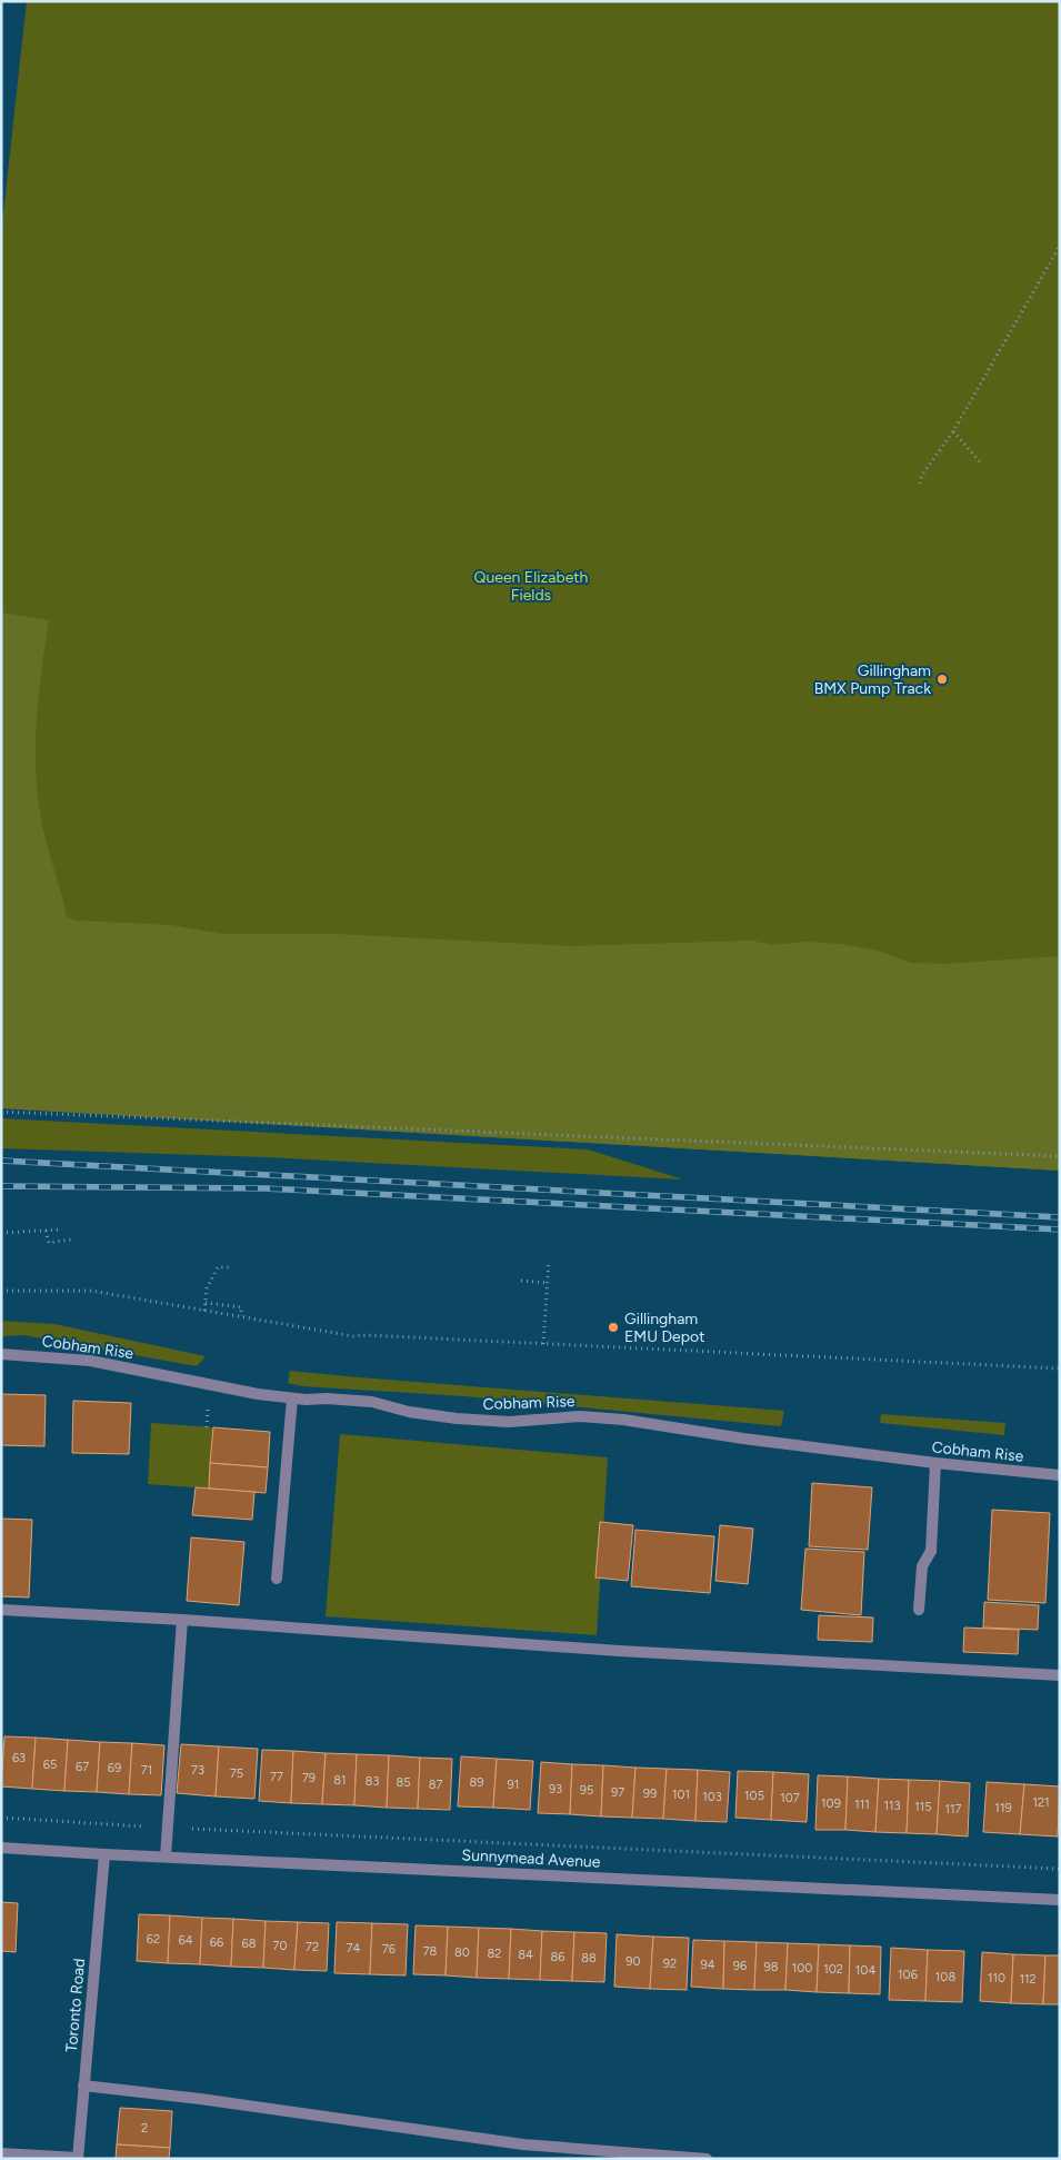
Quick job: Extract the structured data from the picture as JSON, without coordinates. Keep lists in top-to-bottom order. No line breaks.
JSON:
{"streets":{"street":["Cobham Rise","Sunnymead Avenue","Toronto Road"]},"crossings":[["Sunnymead Avenue","Toronto Road"]],"parks":["Queen Elizabeth Fields"],"places":["Gillingham BMX Pump Track","Gillingham EMU Depot"],"house_numbers":["63","65","67","69","71","73","75","77","79","81","83","85","89","87","91","93","95","97","99","101","105","103","107","121","109","111","113","115","119","117","62","64","66","68","70","72","74","76","78","80","82","84","86","88","90","92","94","96","98","100","102","104","106","108","110","112","2"]}
